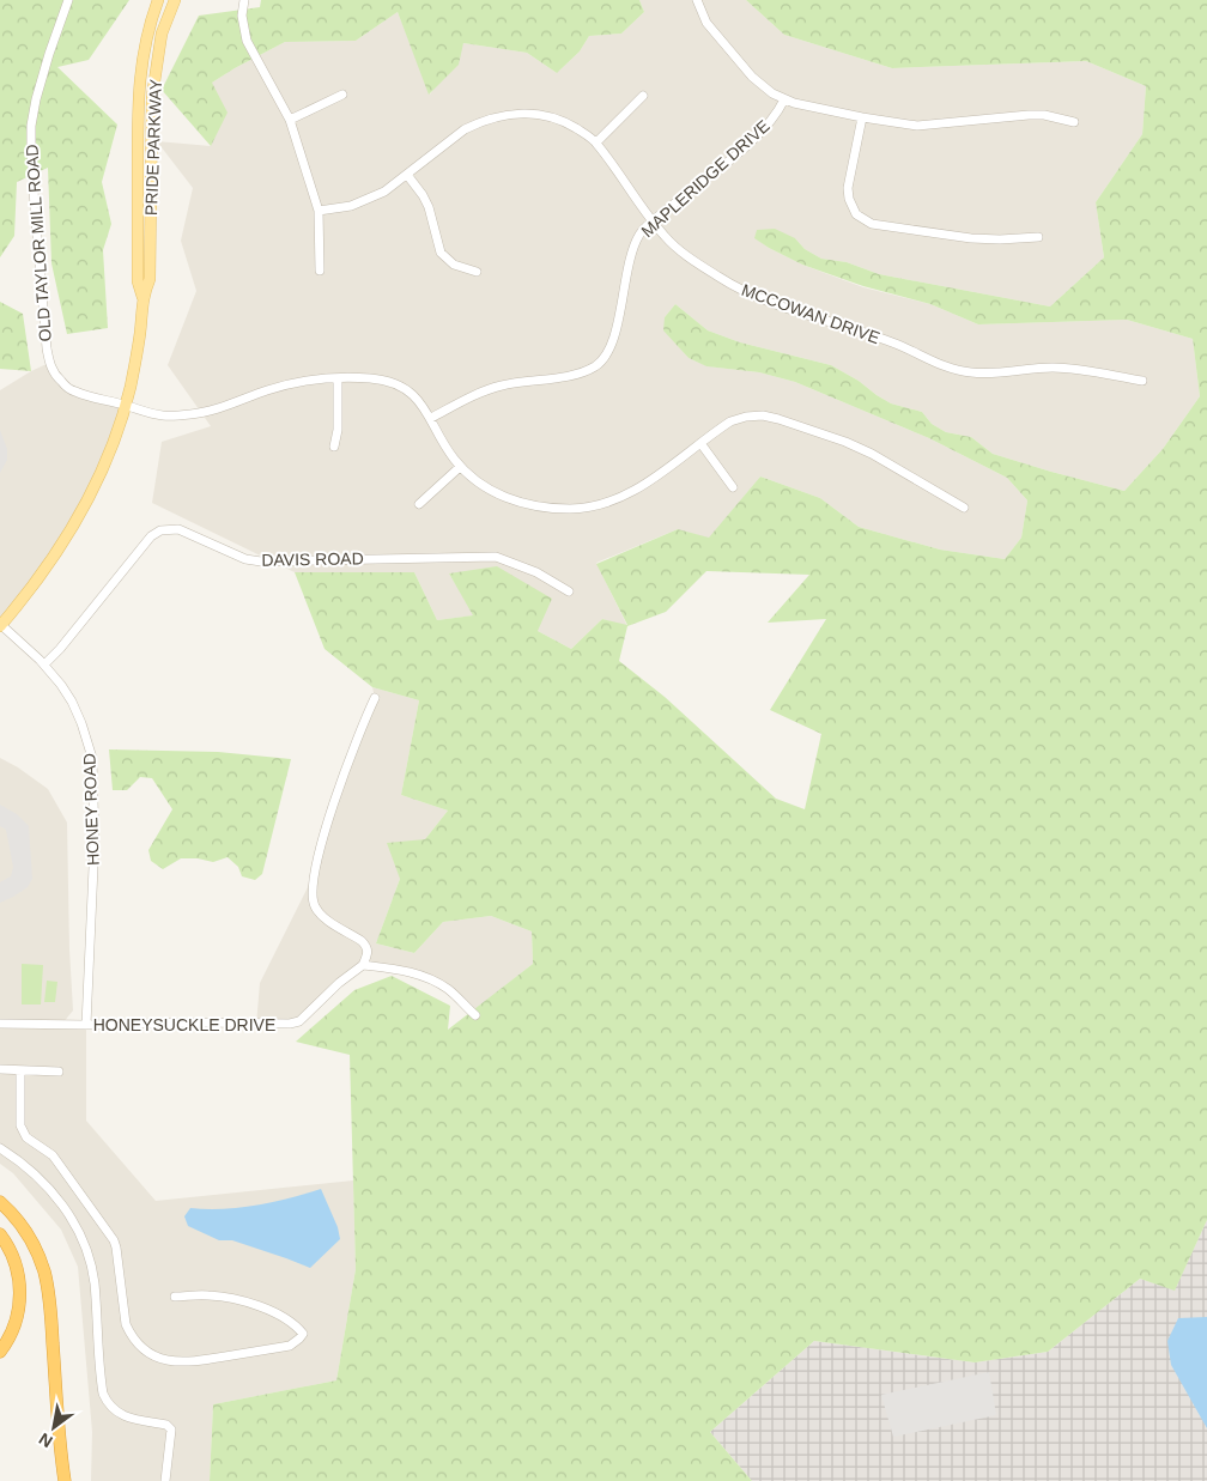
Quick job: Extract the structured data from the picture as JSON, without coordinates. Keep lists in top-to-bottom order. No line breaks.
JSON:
{"streets":{"main road":["PRIDE PARKWAY"],"street":["MAPLERIDGE DRIVE","OLD TAYLOR MILL ROAD","MCCOWAN DRIVE","DAVIS ROAD","HONEY ROAD","HONEYSUCKLE DRIVE"]},"crossings":[["PRIDE PARKWAY","OLD TAYLOR MILL ROAD"],["PRIDE PARKWAY","HONEY ROAD"],["MAPLERIDGE DRIVE","OLD TAYLOR MILL ROAD"],["MAPLERIDGE DRIVE","MCCOWAN DRIVE"],["DAVIS ROAD","HONEY ROAD"],["HONEY ROAD","HONEYSUCKLE DRIVE"]],"north":"bottom left"}
